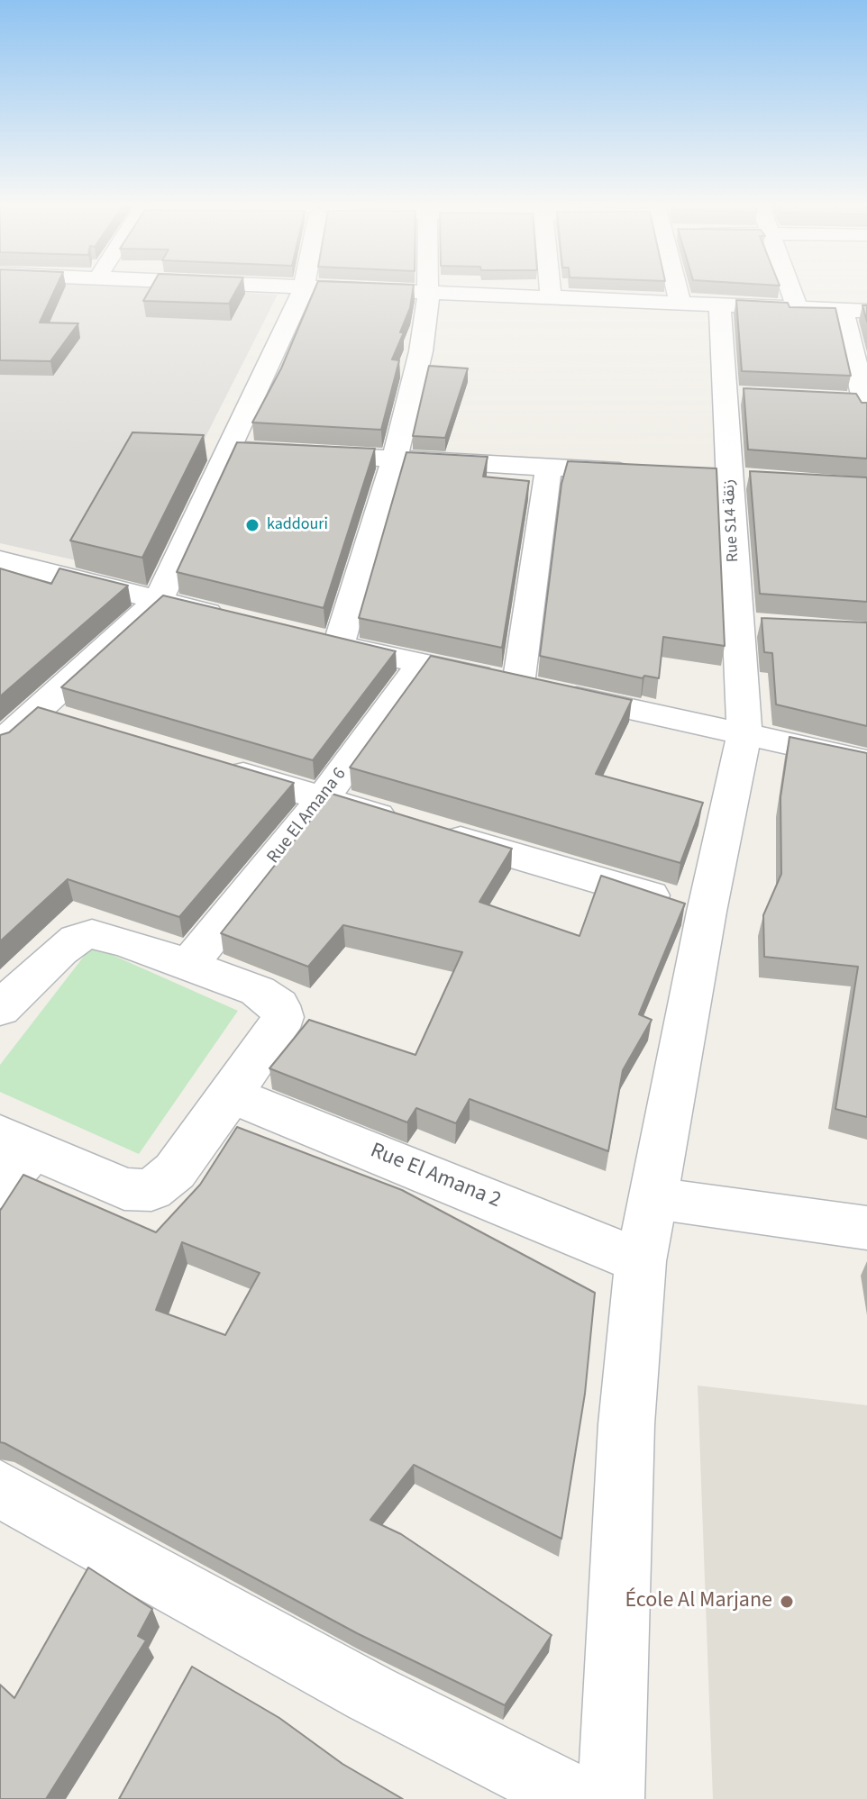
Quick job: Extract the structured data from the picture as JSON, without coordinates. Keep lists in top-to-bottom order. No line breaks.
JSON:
{"streets":{"street":["Rue S14 زنقة","Rue El Amana 6","Rue El Amana 2"]},"crossings":[["Rue S14 زنقة","Rue El Amana 2"]],"places":["kaddouri","École Al Marjane"]}
